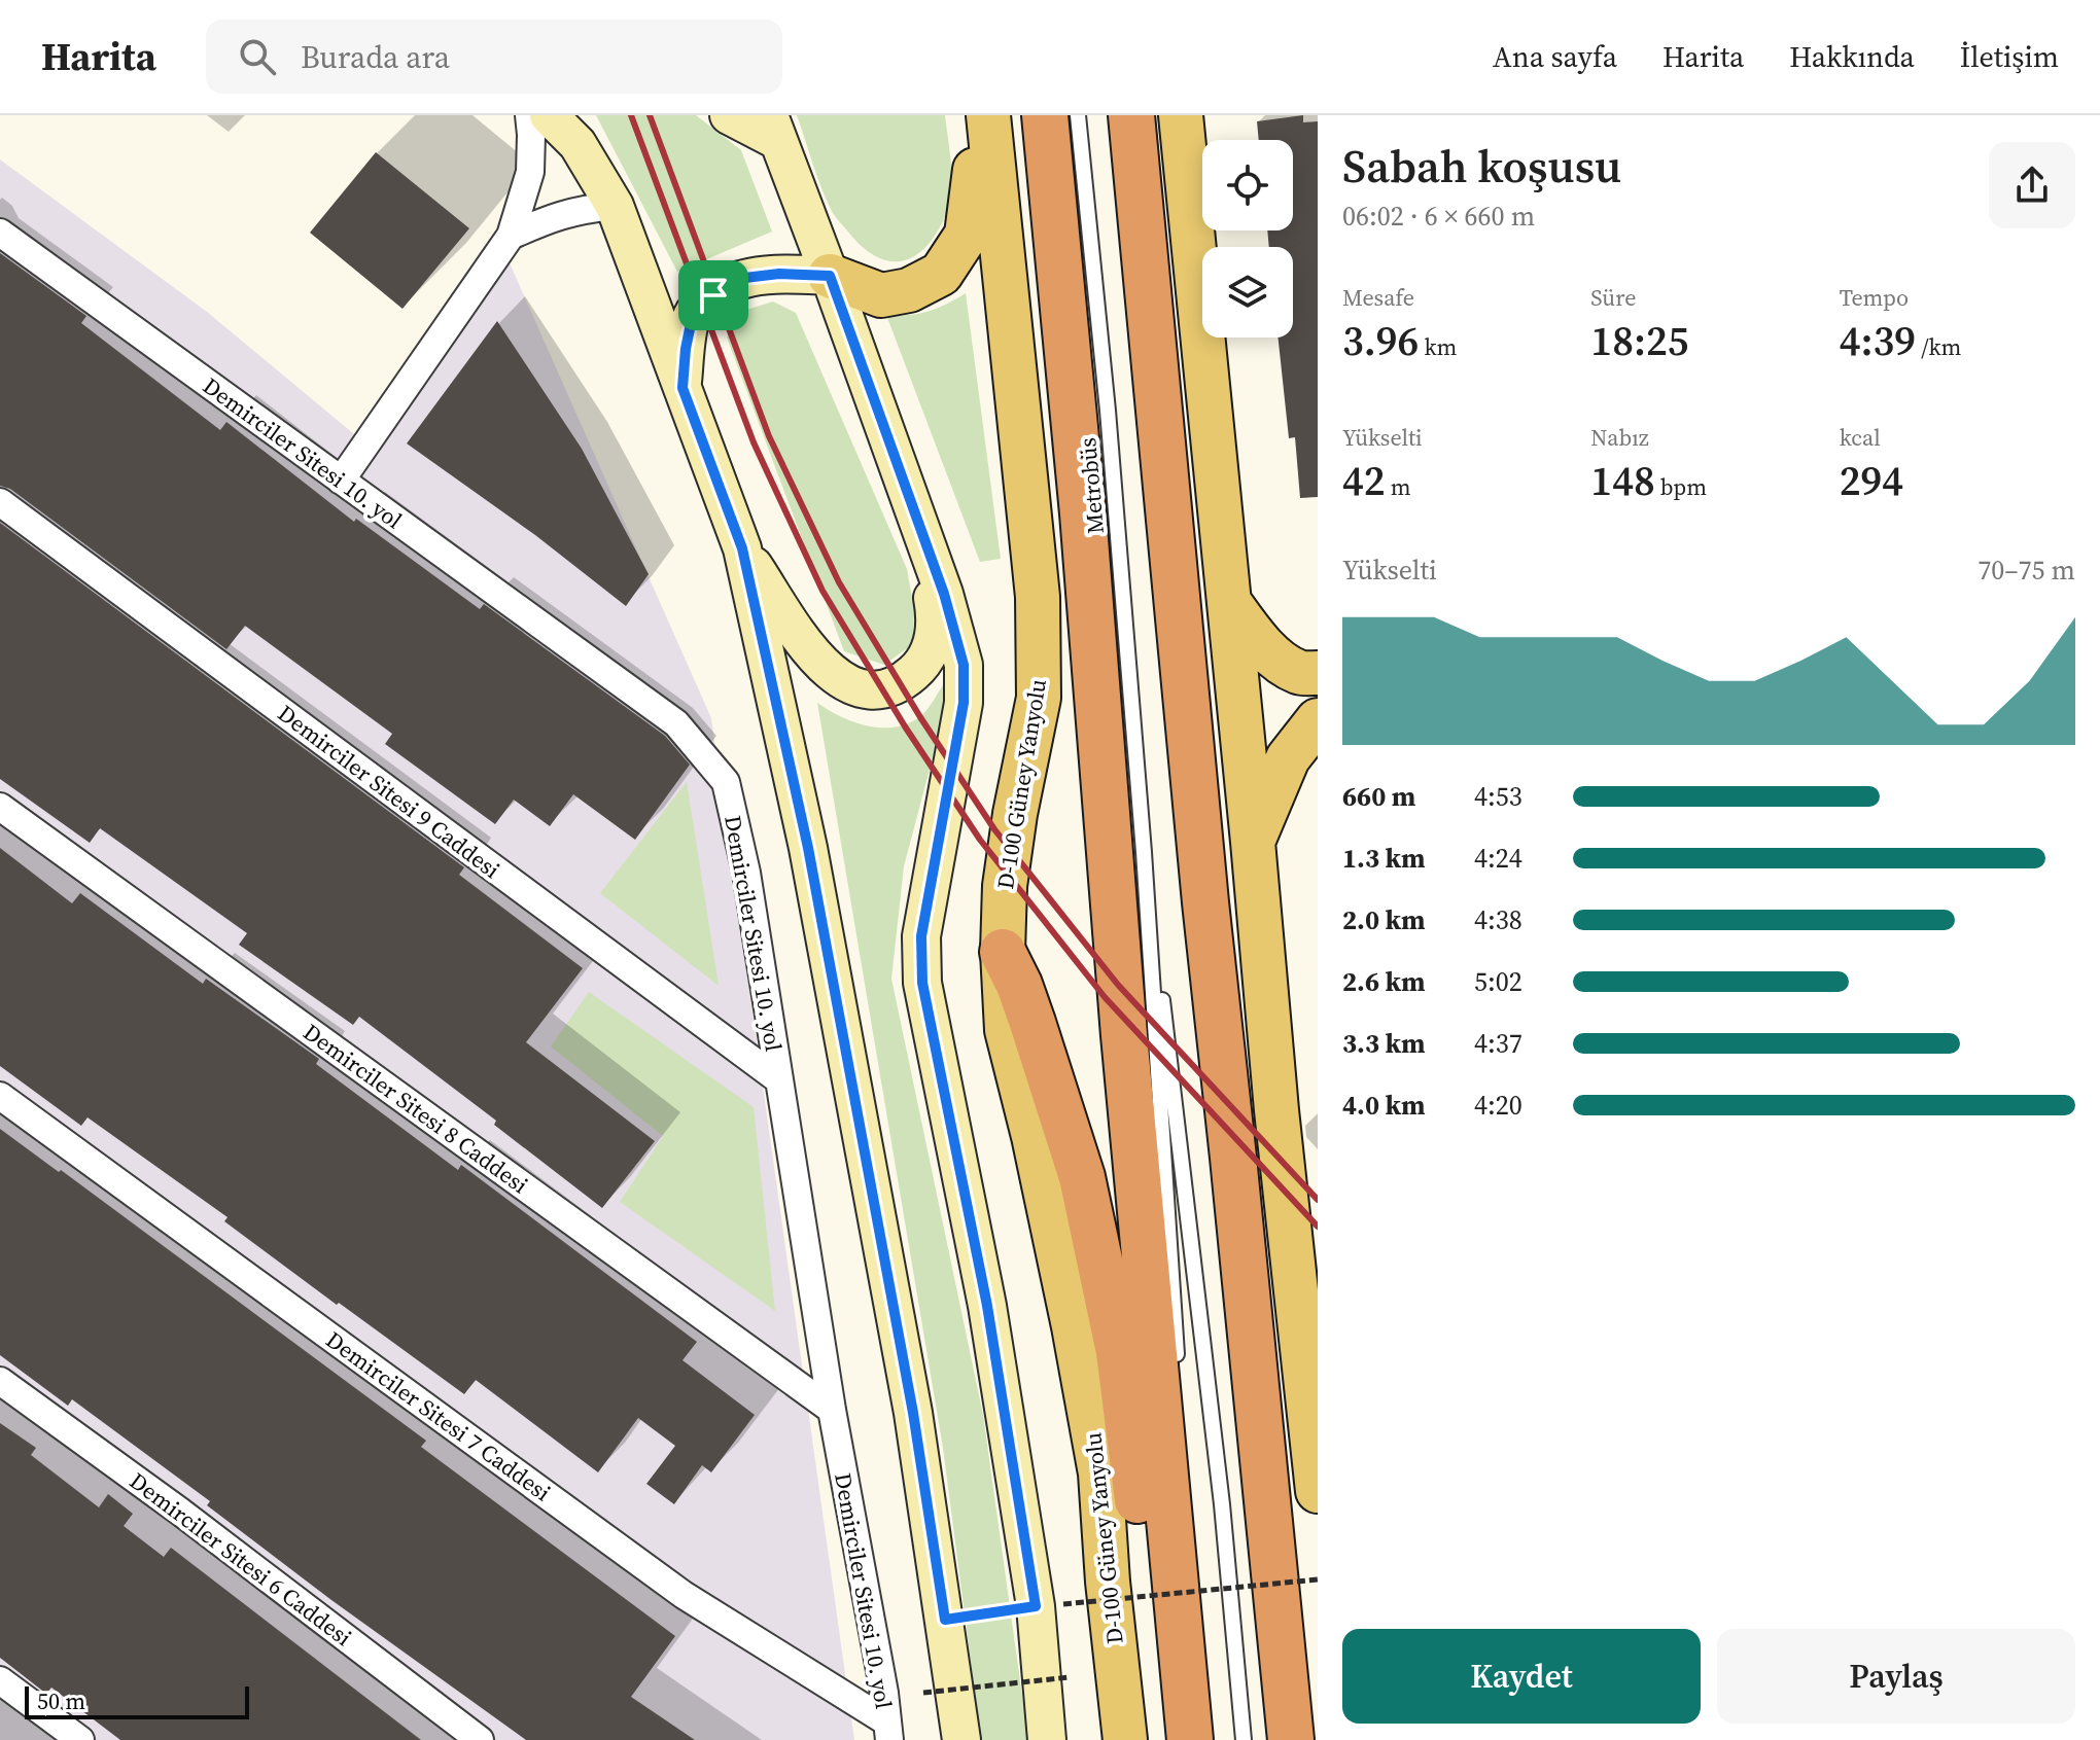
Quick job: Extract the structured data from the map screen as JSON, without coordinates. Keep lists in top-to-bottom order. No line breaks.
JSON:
{"streets":{"main road":["D-100 Güney Yanyolu"],"street":["Demirciler Sitesi 10. yol","Demirciler Sitesi 9 Caddesi","Demirciler Sitesi 8 Caddesi","Demirciler Sitesi 7 Caddesi","Demirciler Sitesi 6 Caddesi"],"lane":["Metrobüs"]},"crossings":[["Demirciler Sitesi 10. yol","Demirciler Sitesi 9 Caddesi"],["Demirciler Sitesi 10. yol","Demirciler Sitesi 8 Caddesi"],["Demirciler Sitesi 10. yol","Demirciler Sitesi 7 Caddesi"]],"scale_bar":"50 m","page":{"header":"Harita","search":"Burada ara","nav":["Ana sayfa","Harita","Hakkında","İletişim"],"heading":["Sabah koşusu","06:02 · 6 × 660 m"],"stats":[["Mesafe","3.96 km"],["Süre","18:25"],["Tempo","4:39 /km"],["Yükselti","42 m"],["Nabız","148 bpm"],["kcal","294"]],"chart":["Yükselti","70–75 m"],"list":[{"name":"660 m","note":"4:53"},{"name":"1.3 km","note":"4:24"},{"name":"2.0 km","note":"4:38"},{"name":"2.6 km","note":"5:02"},{"name":"3.3 km","note":"4:37"},{"name":"4.0 km","note":"4:20"}],"buttons":["Kaydet","Paylaş"],"scale":"50 m"}}
